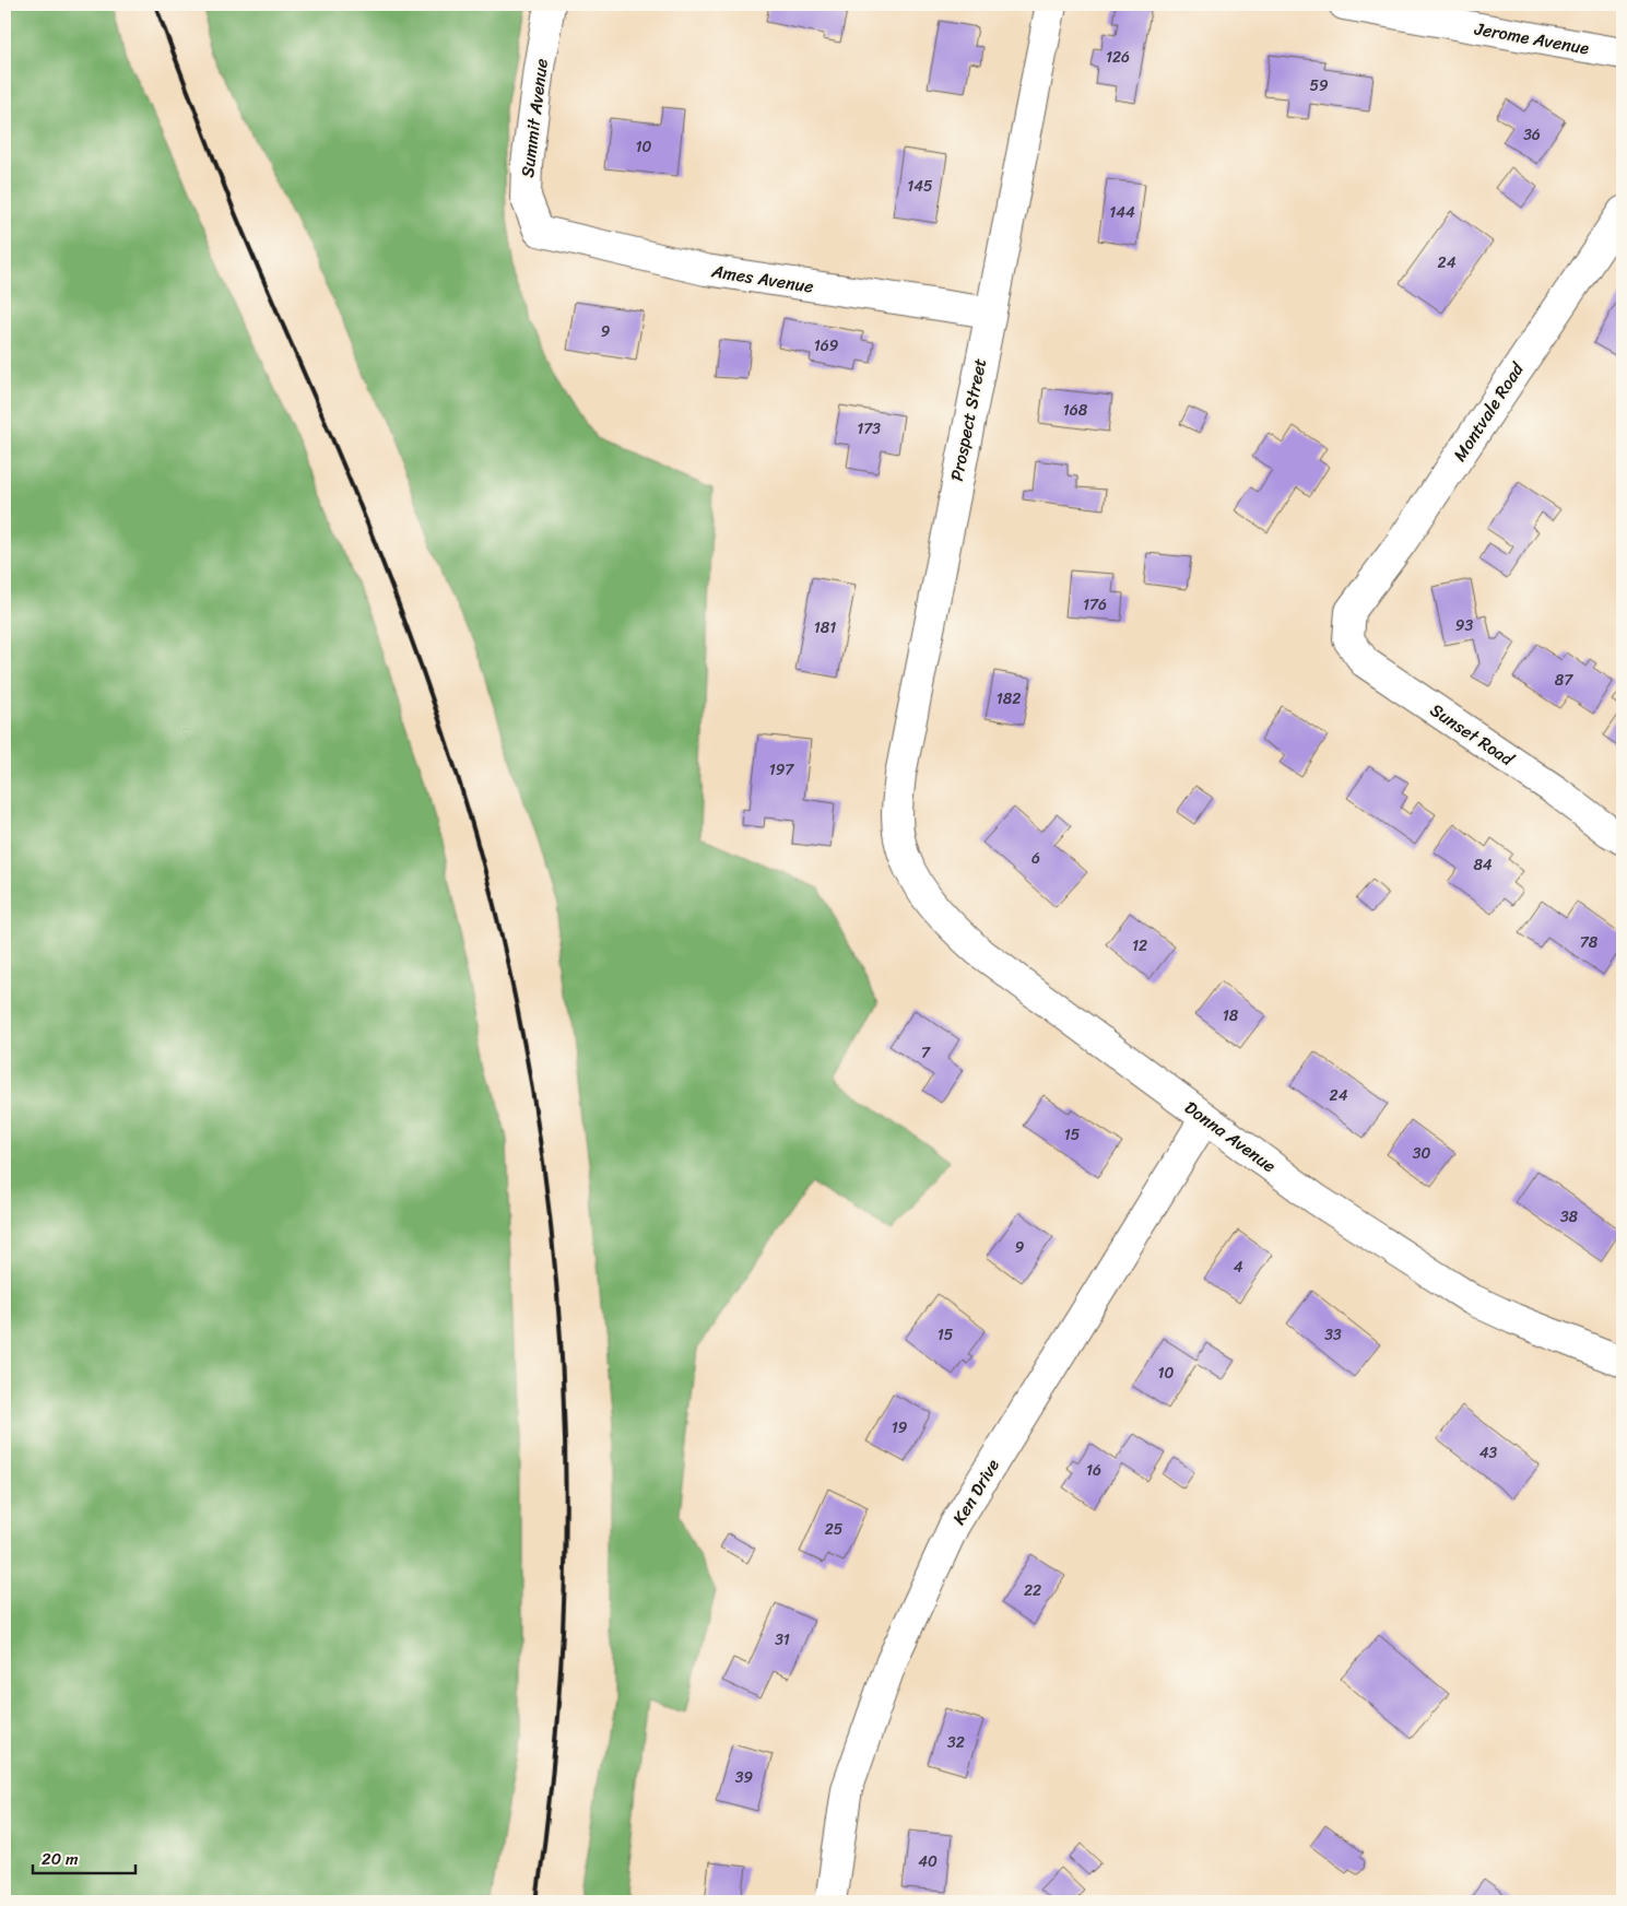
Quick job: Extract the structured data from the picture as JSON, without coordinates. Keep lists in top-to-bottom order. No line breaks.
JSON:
{"streets":{"street":["Jerome Avenue","Summit Avenue","Ames Avenue","Montvale Road","Prospect Street","Sunset Road","Donna Avenue","Ken Drive"]},"crossings":[["Summit Avenue","Ames Avenue"],["Ames Avenue","Prospect Street"],["Montvale Road","Sunset Road"],["Prospect Street","Donna Avenue"],["Donna Avenue","Ken Drive"]],"house_numbers":["126","59","36","10","145","144","24","9","169","168","173","176","93","181","87","182","197","6","84","78","12","18","7","24","15","30","38","9","4","15","33","10","19","43","16","25","22","31","32","39","40"],"scale_bar":"20 m"}
